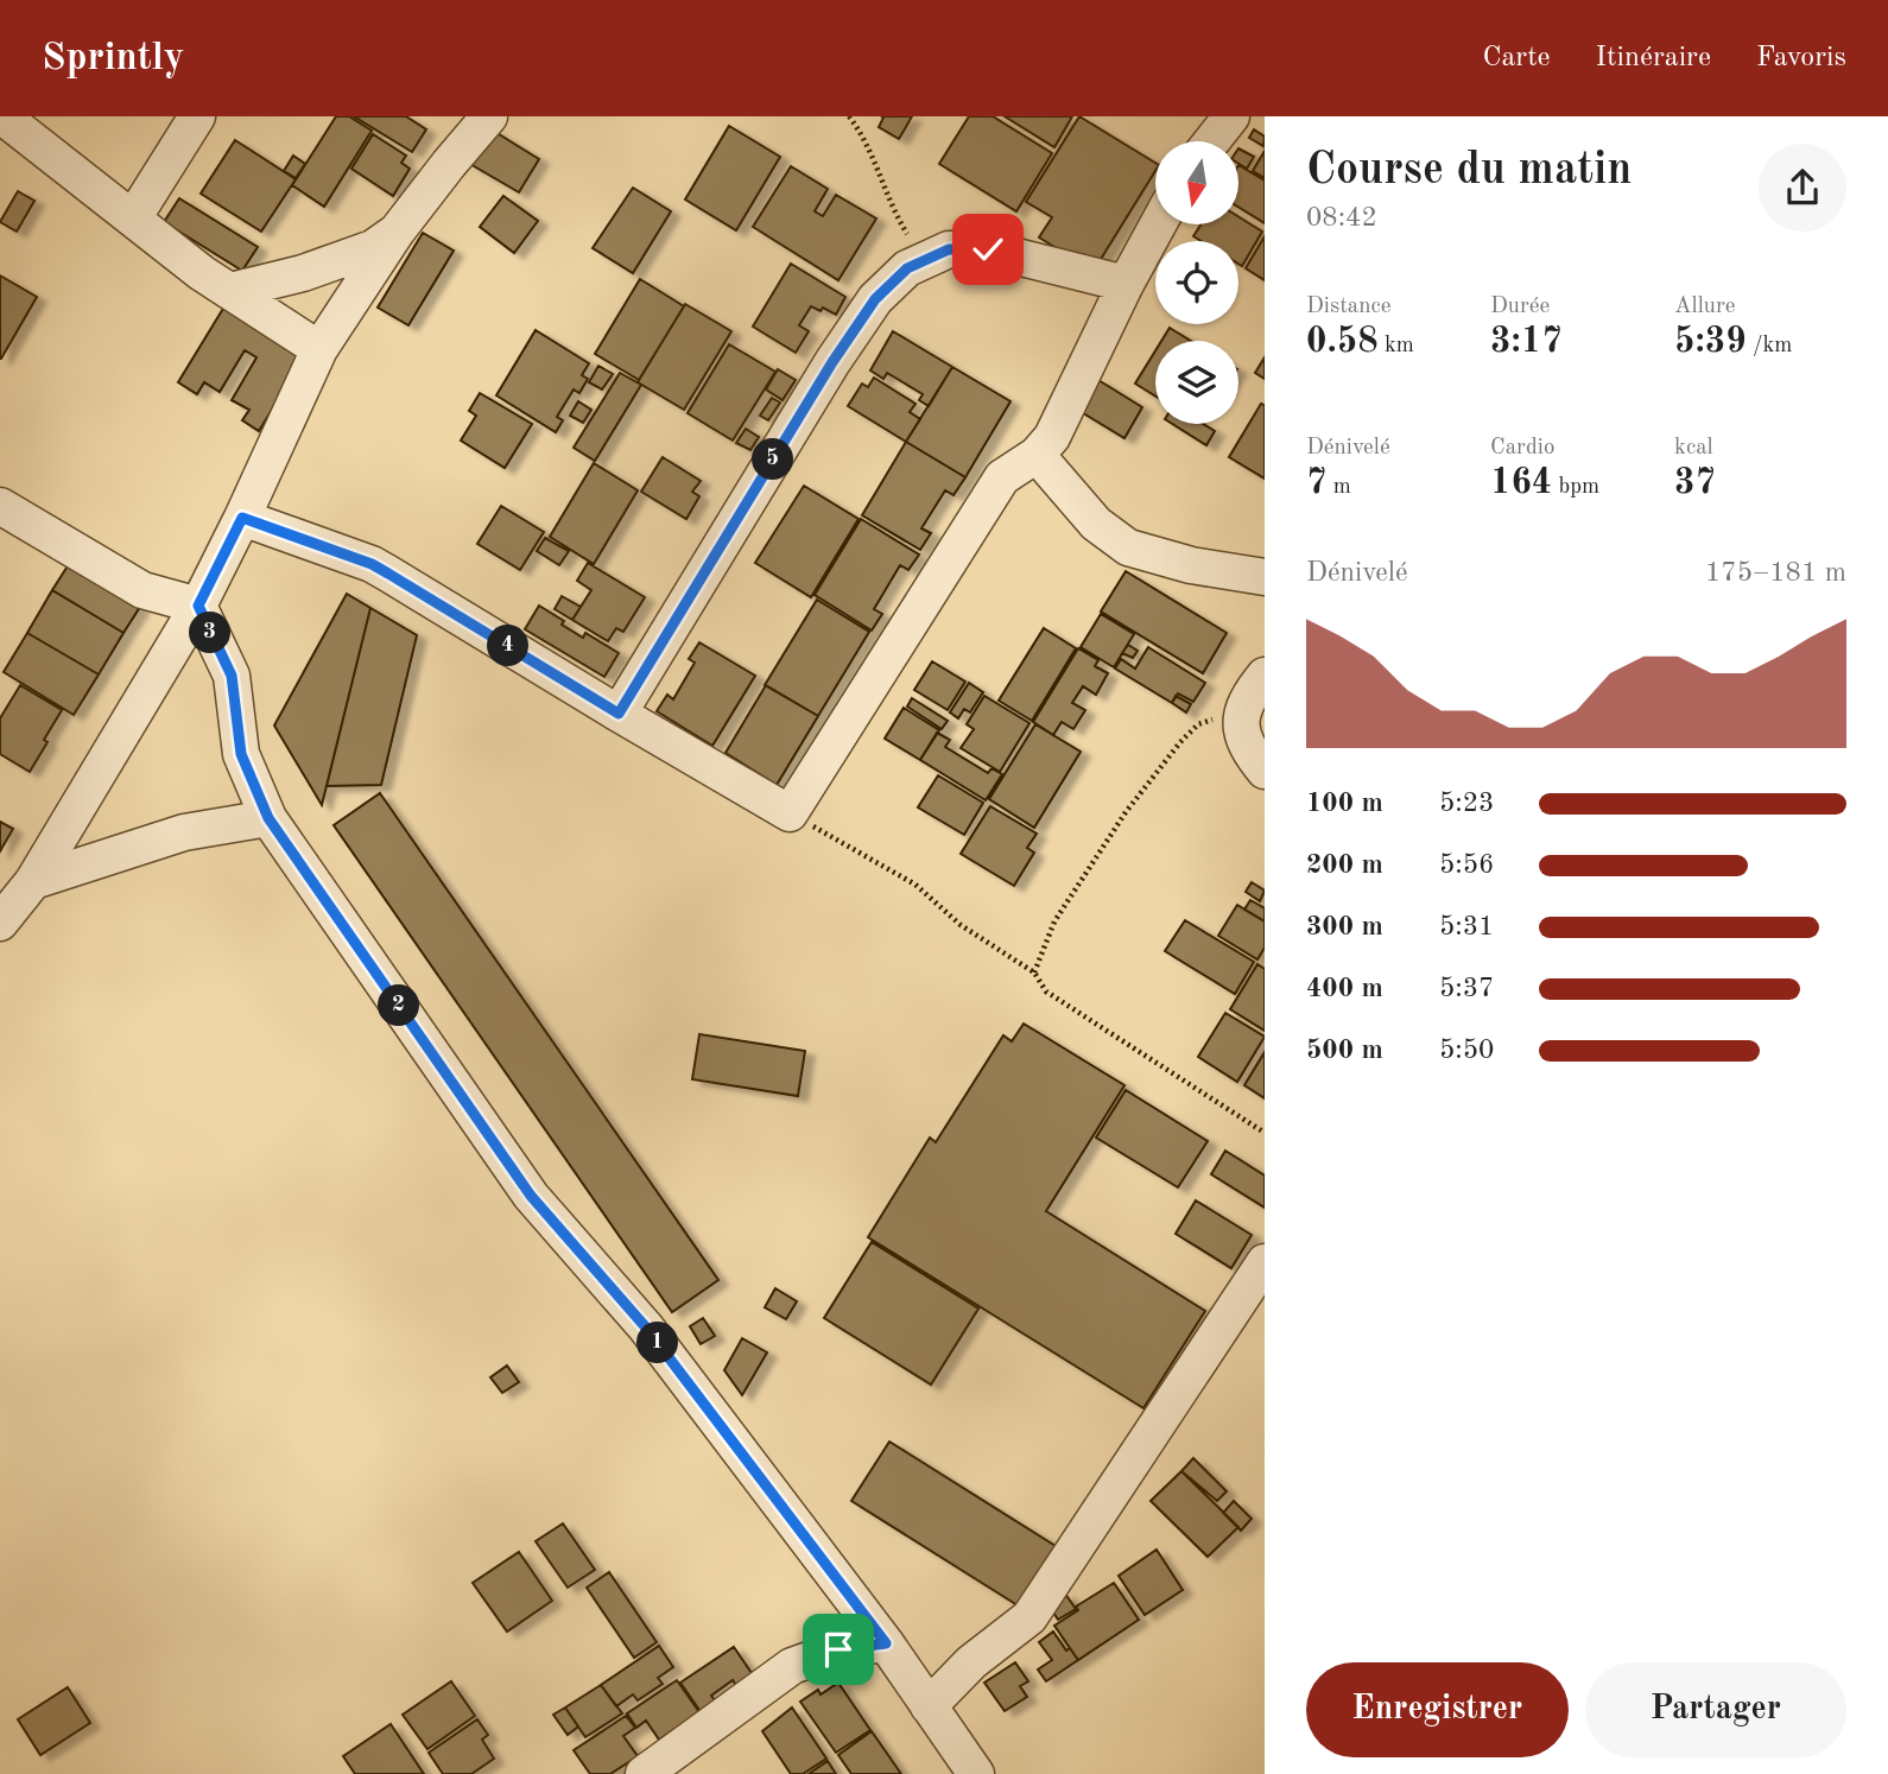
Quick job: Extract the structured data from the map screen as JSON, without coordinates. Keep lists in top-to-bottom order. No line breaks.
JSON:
{"north":"bottom","page":{"header":"Sprintly","nav":["Carte","Itinéraire","Favoris"],"heading":["Course du matin","08:42"],"stats":[["Distance","0.58 km"],["Durée","3:17"],["Allure","5:39 /km"],["Dénivelé","7 m"],["Cardio","164 bpm"],["kcal","37"]],"pins":["5","3","4","2","1"],"chart":["Dénivelé","175–181 m"],"list":[{"name":"100 m","note":"5:23"},{"name":"200 m","note":"5:56"},{"name":"300 m","note":"5:31"},{"name":"400 m","note":"5:37"},{"name":"500 m","note":"5:50"}],"buttons":["Enregistrer","Partager"]}}
